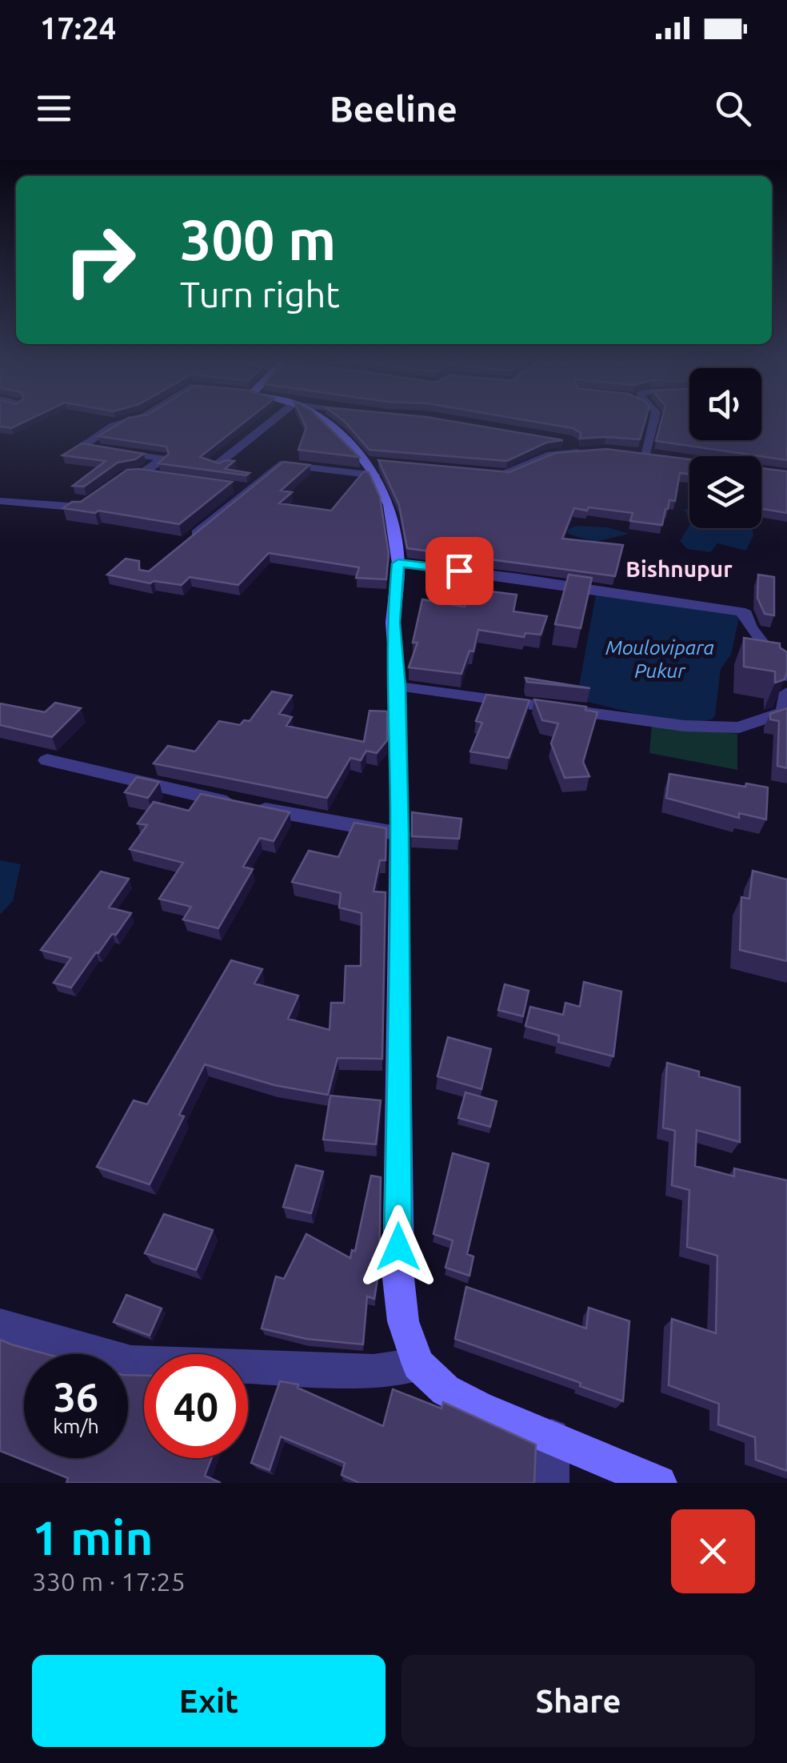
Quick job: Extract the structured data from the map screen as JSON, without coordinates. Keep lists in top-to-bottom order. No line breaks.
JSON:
{"districts":["Bishnupur"],"water":["Moulovipara Pukur"],"page":{"status":"17:24","header":"Beeline","turn":["300 m","Turn right"],"speed":"36 km/h","limit":"40","heading":["1 min","330 m · 17:25"],"buttons":["Exit","Share"]}}
